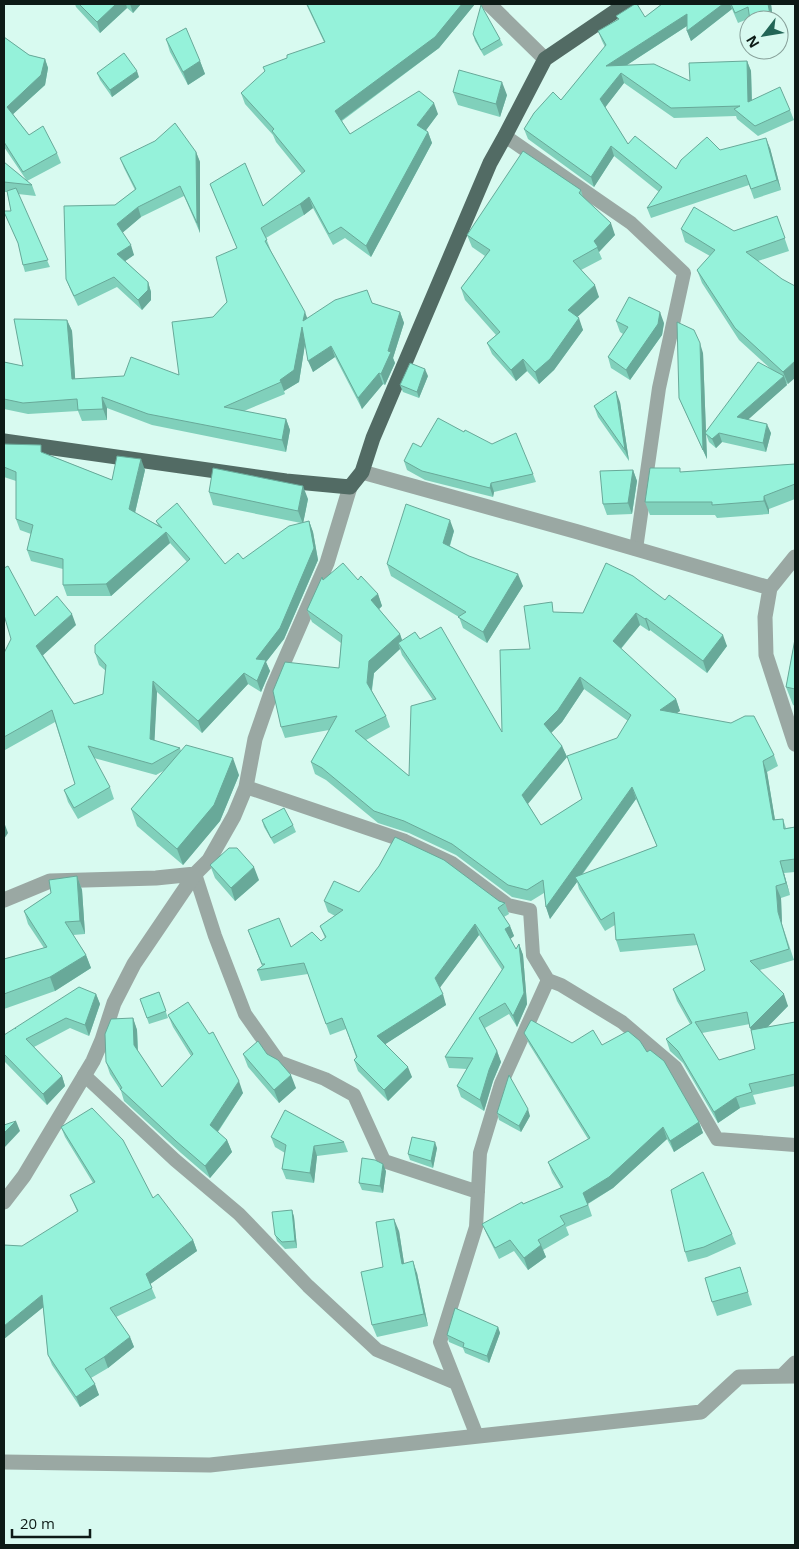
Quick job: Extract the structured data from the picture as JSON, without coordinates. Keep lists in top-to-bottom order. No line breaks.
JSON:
{"scale_bar":"20 m","north":"bottom left"}
